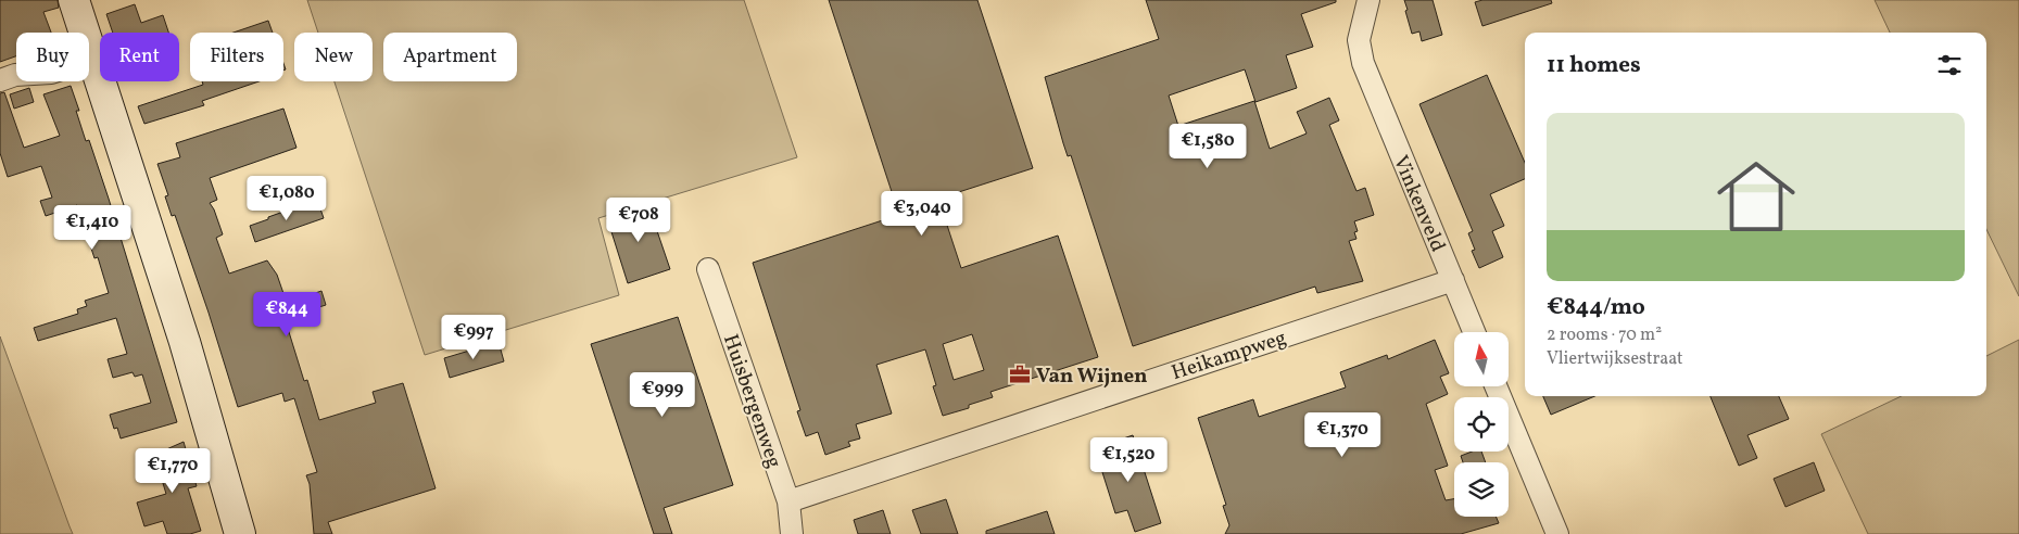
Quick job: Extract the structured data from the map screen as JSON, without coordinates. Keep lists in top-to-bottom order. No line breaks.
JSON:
{"streets":{"street":["Vinkenveld","Heikampweg","Huisbergenweg"]},"crossings":[["Vinkenveld","Heikampweg"],["Heikampweg","Huisbergenweg"]],"places":{"office":["Van Wijnen"]},"north":"top","page":{"chip":["Buy","Rent","Filters","New","Apartment"],"heading":"11 homes","list":[{"name":"€844/mo","note":"2 rooms · 70 m² · Vliertwijksestraat"}],"price":["€1,580","€1,080","€3,040","€708","€1,410","€844","€997","€999","€1,370","€1,520","€1,770"]}}
